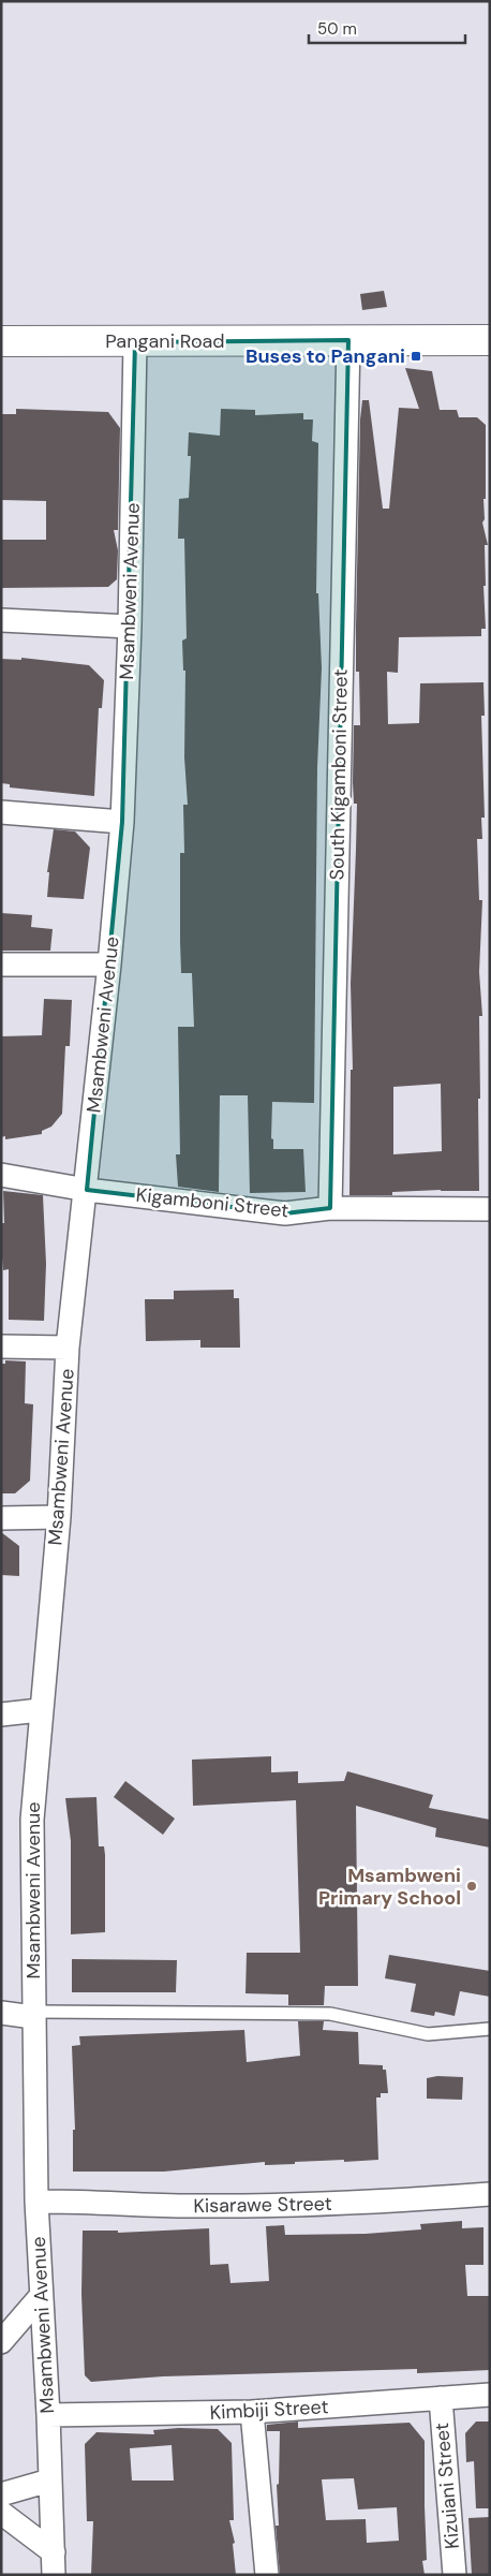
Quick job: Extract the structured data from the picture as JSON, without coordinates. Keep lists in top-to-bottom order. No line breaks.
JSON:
{"streets":{"main road":["Pangani Road"],"street":["Msambweni Avenue","South Kigamboni Street","Kigamboni Street","Kisarawe Street","Kimbiji Street","Kizuiani Street"]},"crossings":[["Pangani Road","Msambweni Avenue"],["Pangani Road","South Kigamboni Street"],["Msambweni Avenue","Kigamboni Street"],["Msambweni Avenue","Kisarawe Street"],["Msambweni Avenue","Kimbiji Street"],["South Kigamboni Street","Kigamboni Street"],["Kimbiji Street","Kizuiani Street"]],"places":{"transit":["Buses to Pangani"],"other":["Msambweni Primary School"]},"scale_bar":"50 m"}
